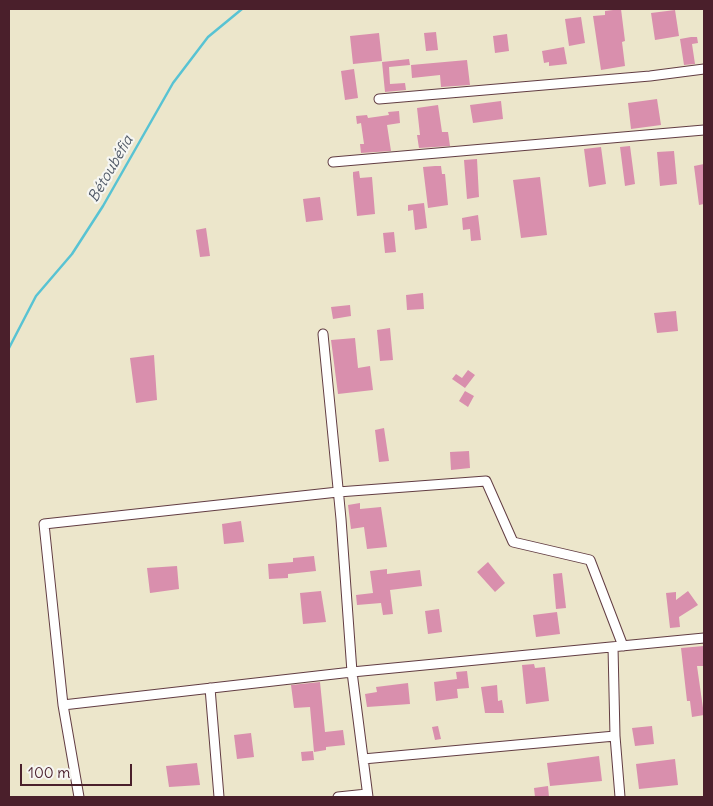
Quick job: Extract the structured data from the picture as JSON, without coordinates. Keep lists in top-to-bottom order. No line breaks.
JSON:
{"water":["Bétoubéfia"],"scale_bar":"100 m"}
